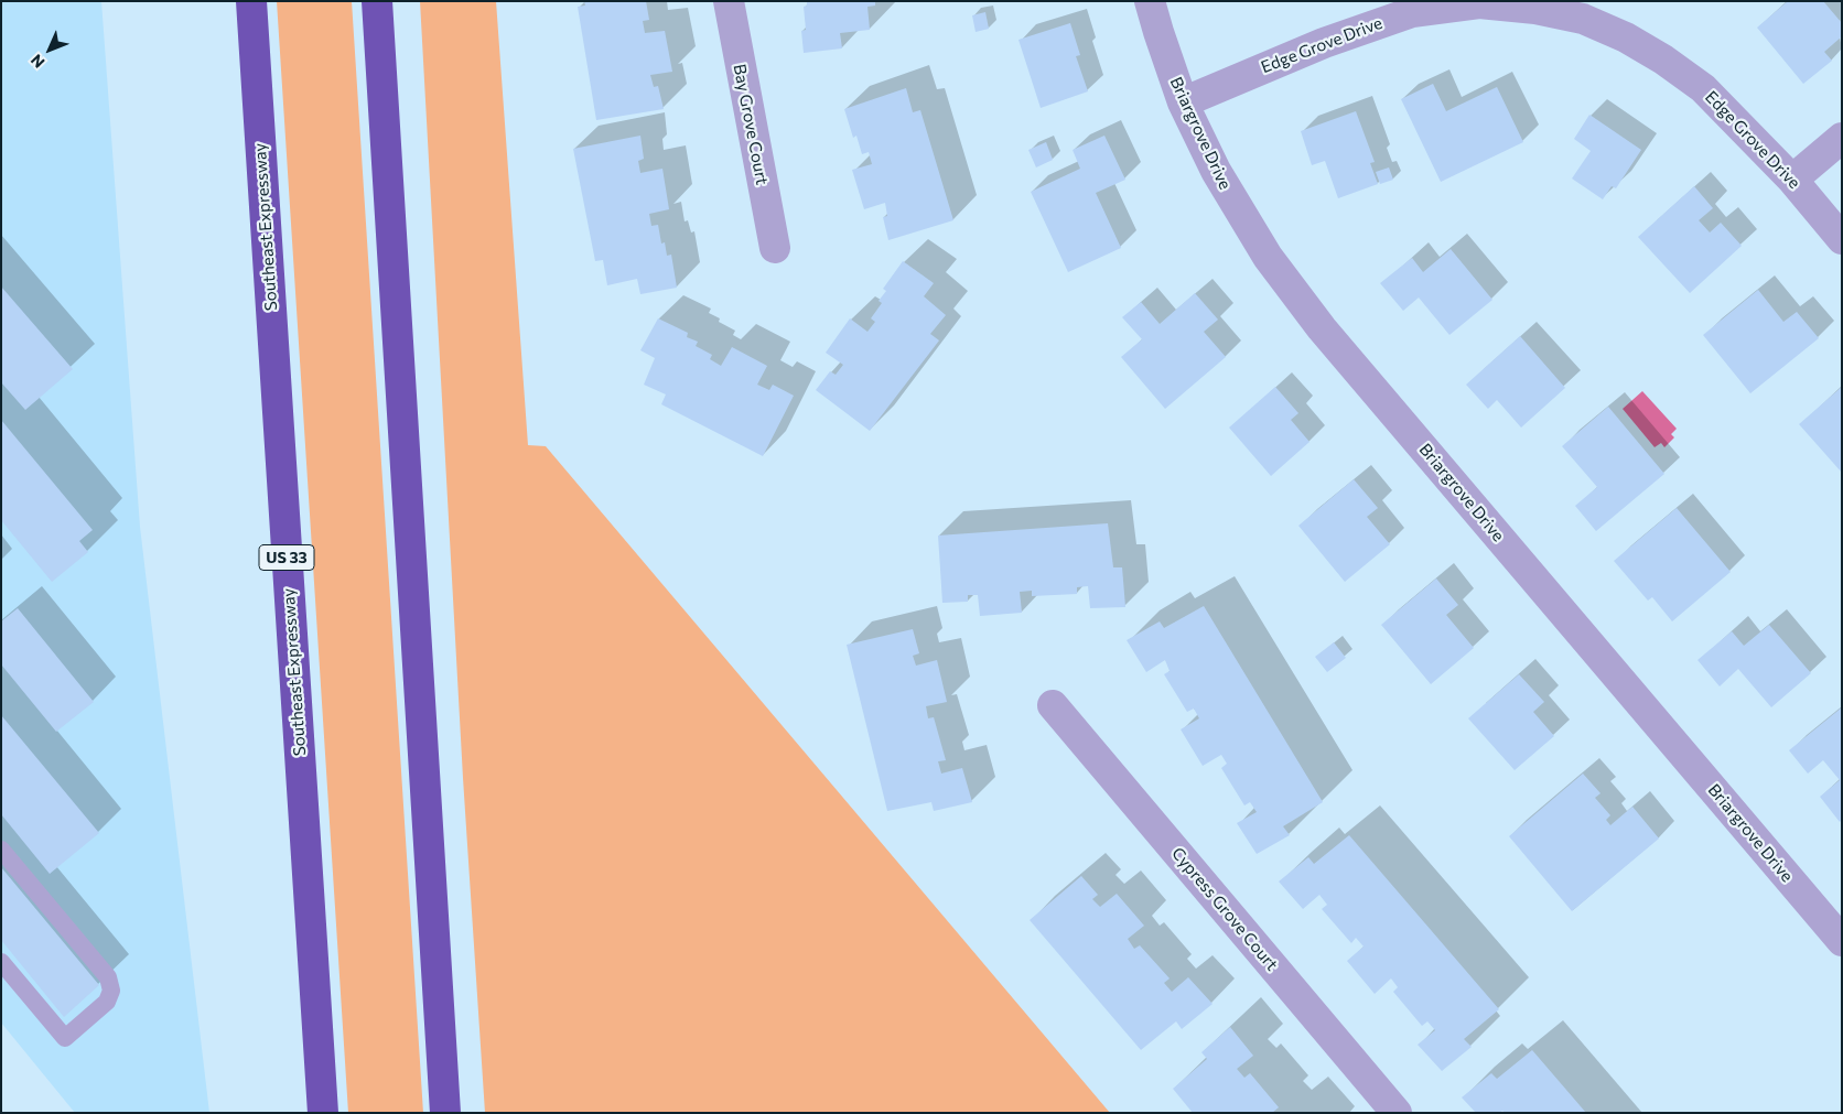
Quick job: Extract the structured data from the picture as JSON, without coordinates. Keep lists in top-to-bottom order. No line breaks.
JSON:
{"streets":{"highway":["Southeast Expressway","US 33"],"street":["Edge Grove Drive","Bay Grove Court","Briargrove Drive","Cypress Grove Court"]},"crossings":[["Edge Grove Drive","Briargrove Drive"]],"north":"bottom left"}
